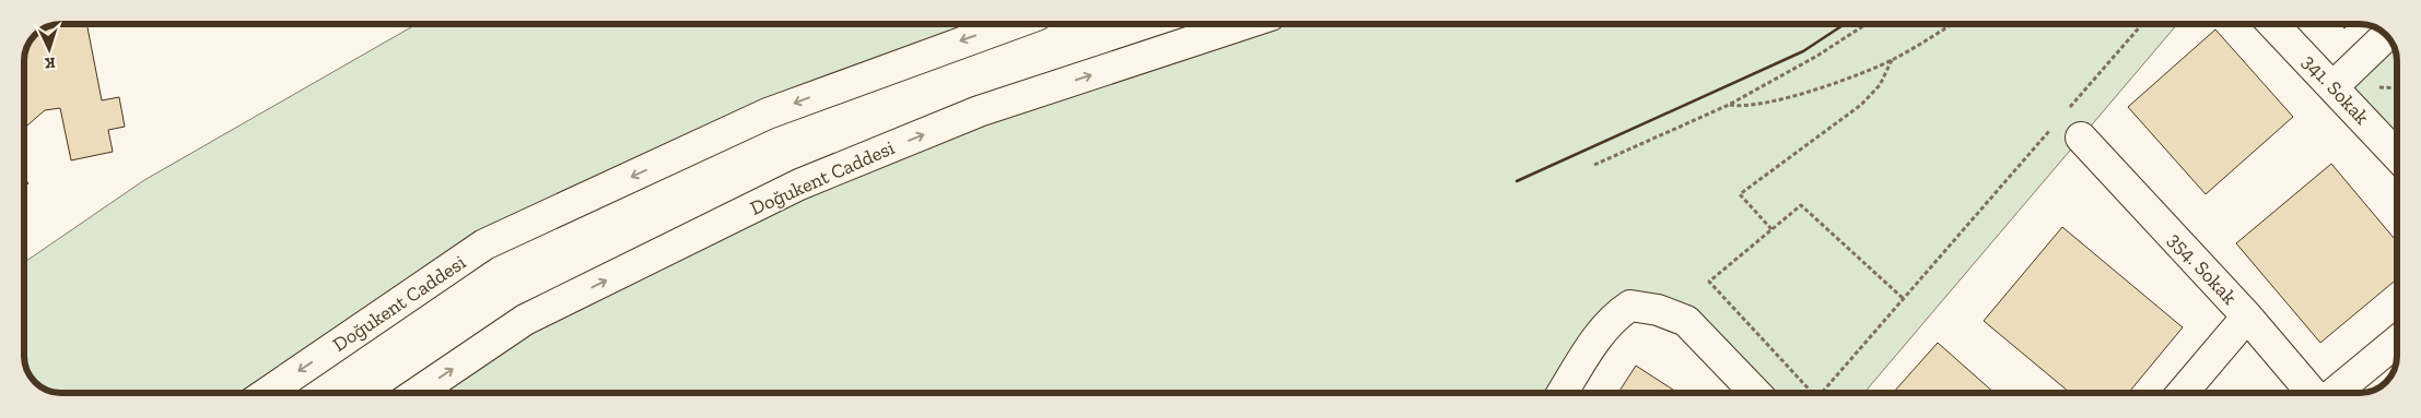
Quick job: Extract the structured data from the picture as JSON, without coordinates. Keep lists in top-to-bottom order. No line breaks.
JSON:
{"streets":{"main road":["341. Sokak","Doğukent Caddesi","354. Sokak"]},"north":"bottom"}
